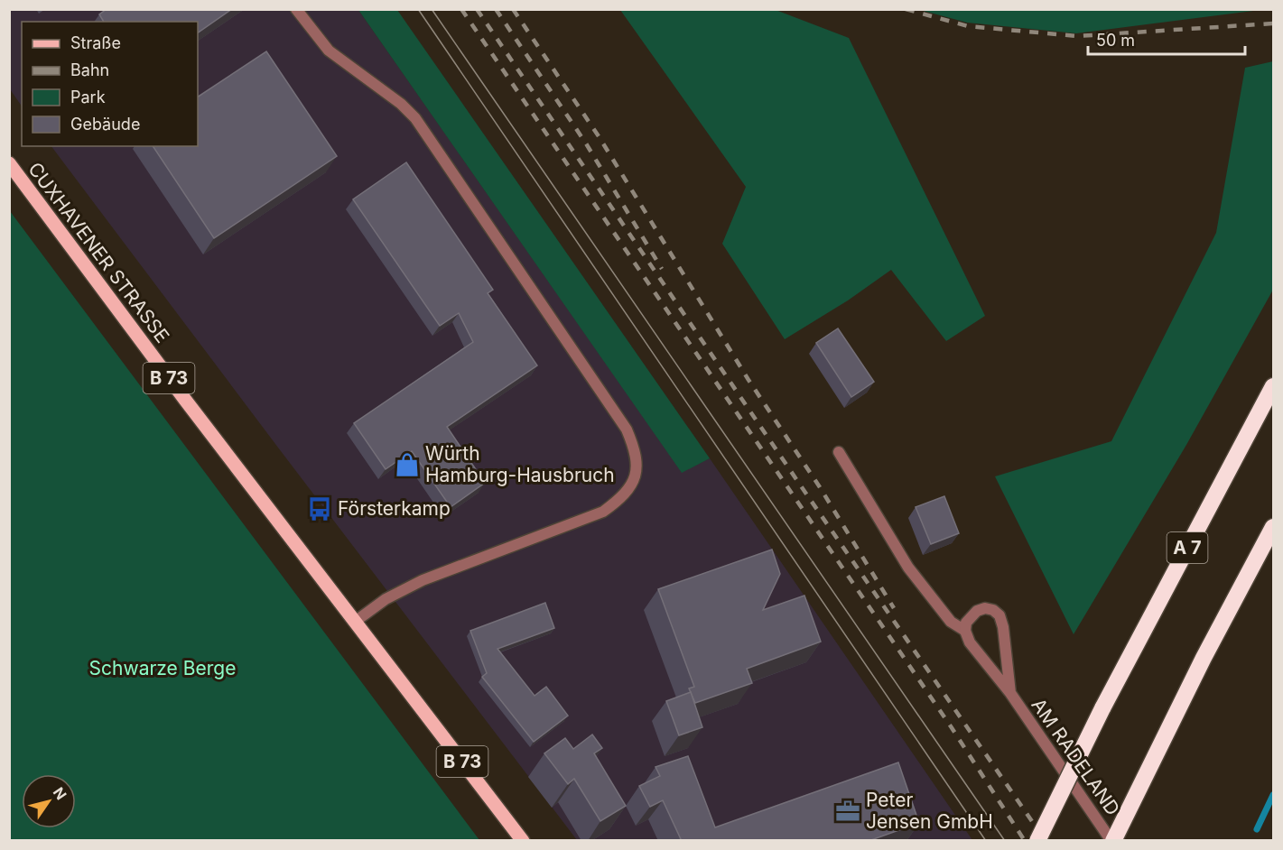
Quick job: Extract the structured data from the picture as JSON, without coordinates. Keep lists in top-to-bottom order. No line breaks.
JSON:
{"streets":{"highway":["A 7"],"main road":["CUXHAVENER STRASSE","B 73"],"street":["AM RADELAND"]},"crossings":[["CUXHAVENER STRASSE","B 73"]],"parks":["Schwarze Berge"],"places":{"shop":["Würth Hamburg-Hausbruch"],"bus stop":["Försterkamp"],"office":["Peter Jensen GmbH"]},"legend":["Straße","Bahn","Park","Gebäude"],"scale_bar":"50 m","north":"top right"}
